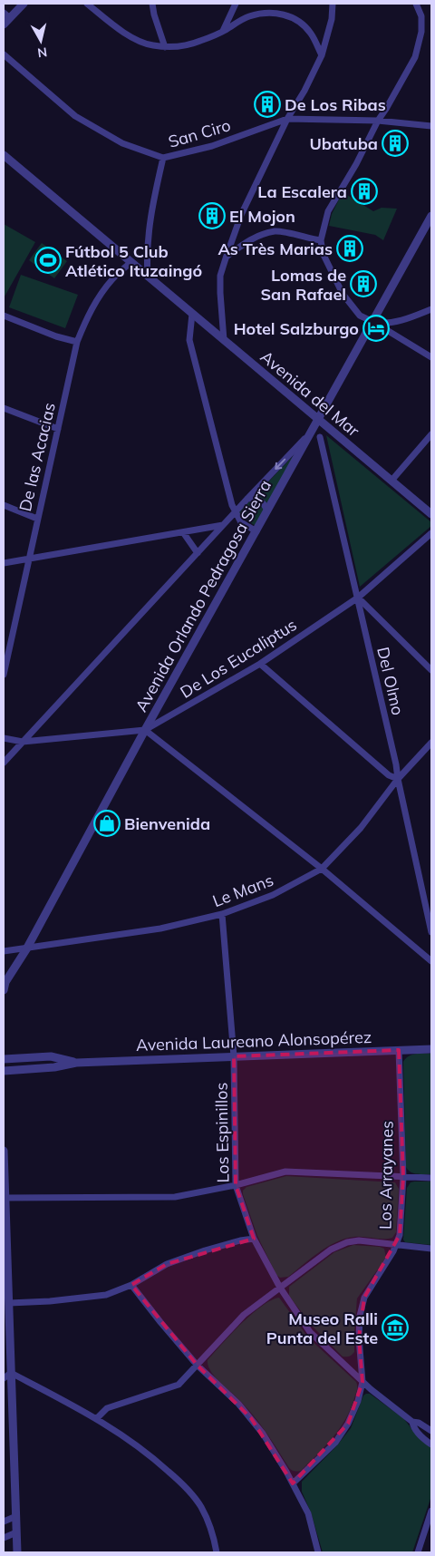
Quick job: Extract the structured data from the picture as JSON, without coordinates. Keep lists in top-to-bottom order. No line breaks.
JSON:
{"streets":{"street":["San Ciro","Avenida del Mar","De las Acacias","Avenida Orlando Pedragosa Sierra","De Los Eucaliptus","Del Olmo","Le Mans","Avenida Laureano Alonsopérez","Los Espinillos","Los Arrayanes"]},"crossings":[["Avenida del Mar","De las Acacias"],["Avenida del Mar","Avenida Orlando Pedragosa Sierra"],["Avenida Orlando Pedragosa Sierra","De Los Eucaliptus"],["Avenida Orlando Pedragosa Sierra","Le Mans"],["De Los Eucaliptus","Del Olmo"],["Del Olmo","Le Mans"],["Le Mans","Los Espinillos"],["Avenida Laureano Alonsopérez","Los Espinillos"],["Avenida Laureano Alonsopérez","Los Arrayanes"],["Los Espinillos","Los Arrayanes"]],"places":{"building":["De Los Ribas","Ubatuba","La Escalera","El Mojon","As Très Marias","Lomas de San Rafael"],"sports":["Fútbol 5 Club Atlético Ituzaingó"],"hotel":["Hotel Salzburgo"],"shop":["Bienvenida"],"museum":["Museo Ralli Punta del Este"]},"north":"bottom"}
